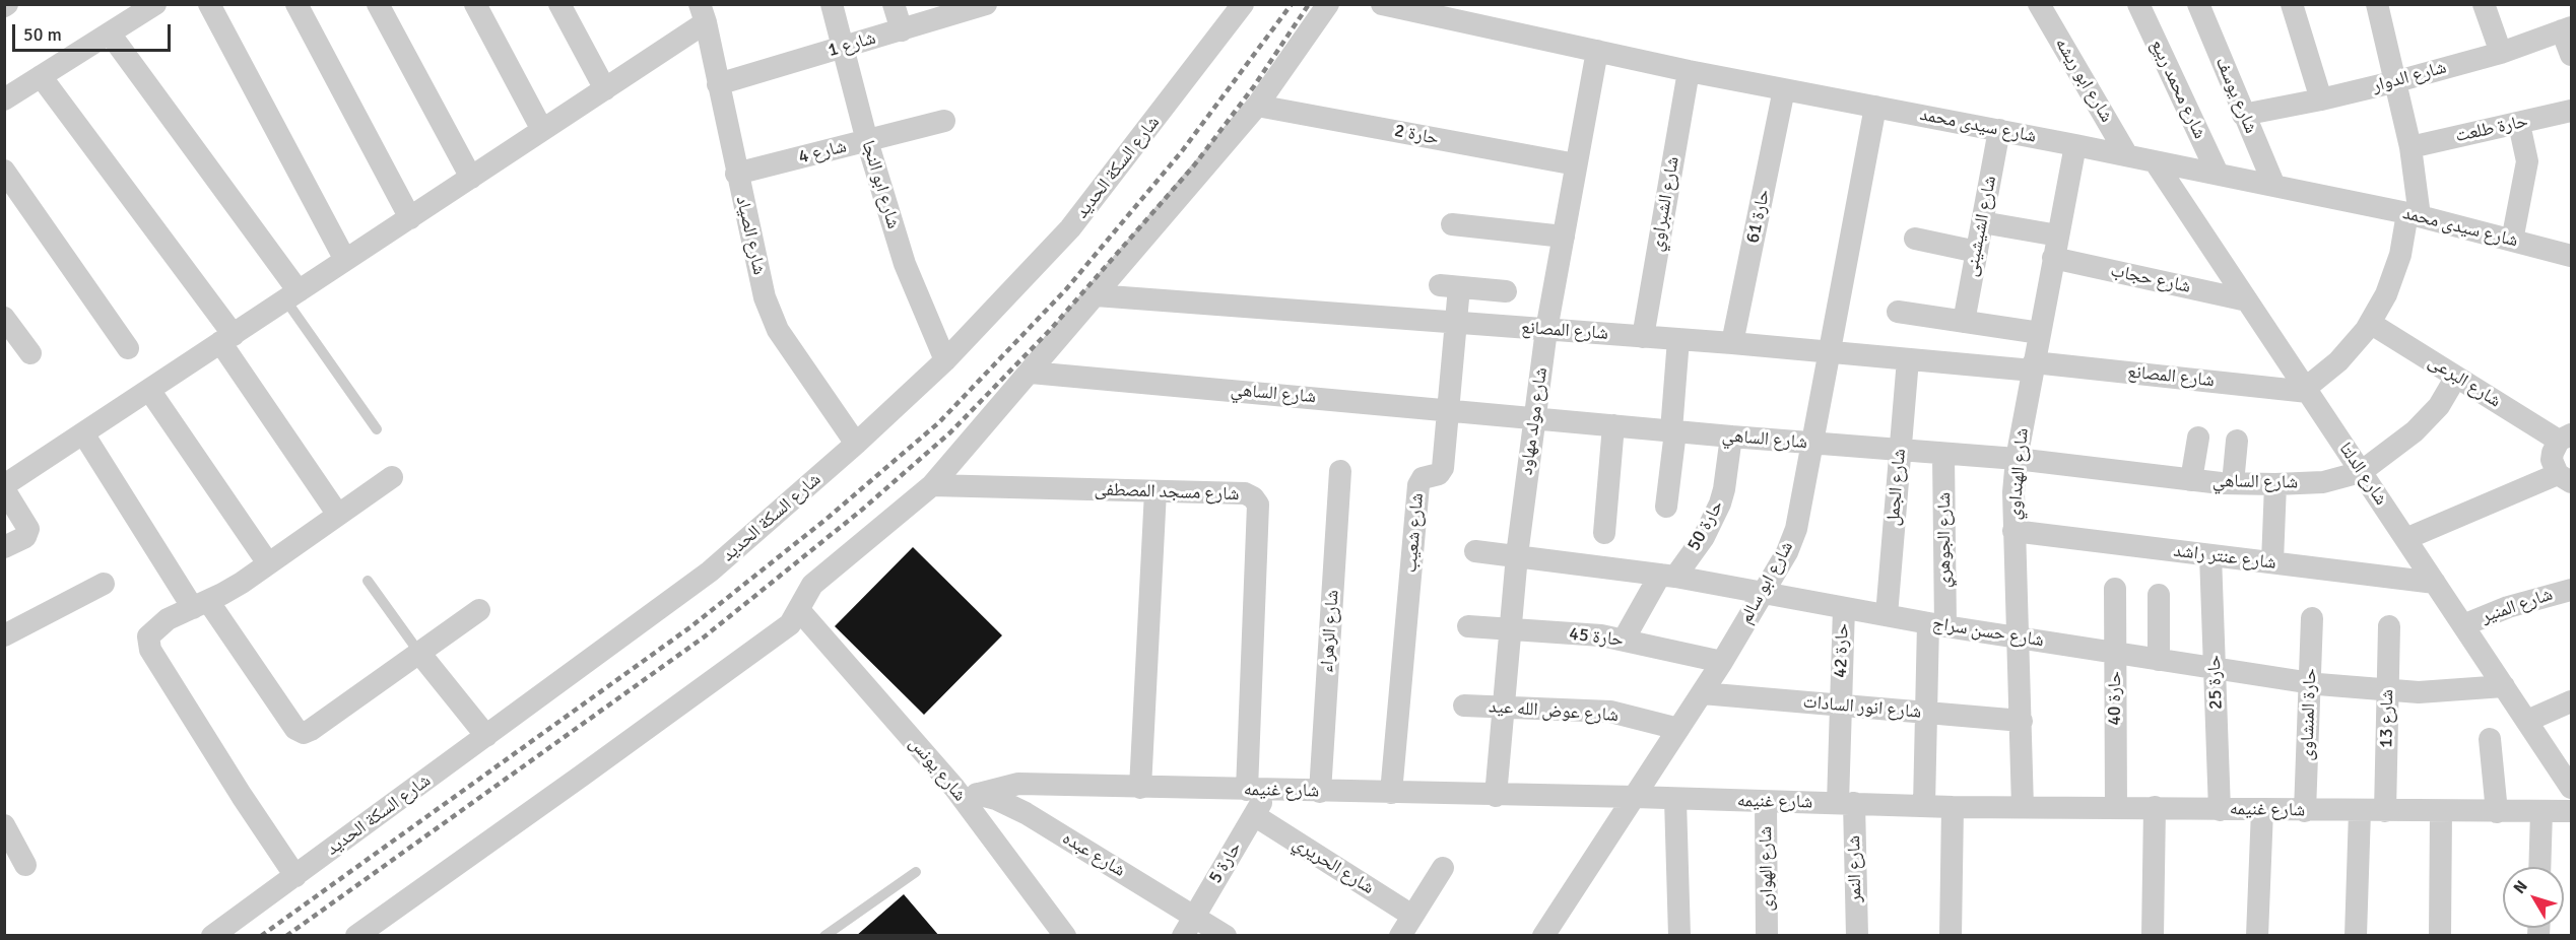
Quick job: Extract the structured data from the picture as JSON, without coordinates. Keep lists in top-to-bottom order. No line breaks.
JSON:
{"streets":{"street":["شارع 1","شارع الدوار","شارع ابو ريشه","شارع محمد ربيع","شارع يوسف","شارع سيدى محمد","حارة طلعت","حارة 2","شارع 4","شارع السكة الحديد","شارع ابو النجا","شارع الشبراوي","حارة 61","شارع الشيشينى","شارع الصياد","شارع حجاب","شارع المصانع","شارع البرعى","شارع الساهي","شارع مولد مهاود","شارع الهنداوي","شارع الدلتا","شارع الجمل","شارع مسجد المصطفى","حارة 50","شارع شعيب","شارع الجوهري","شارع عنتر راشد","شارع ابو سالم","شارع المنير","شارع الزهراء","شارع حسن سراج","حارة 45","حارة 42","حارة 25","حارة 40","شارع انور السادات","شارع عوض الله عيد","حارة المنشاوى","شارع 13","شارع يونس","شارع غنيمه","شارع عبده","حارة 5","شارع الحريري","شارع الهوارى","شارع النمر"]},"crossings":[["شارع 1","شارع ابو النجا"],["شارع 1","شارع الصياد"],["شارع الدوار","شارع يوسف"],["شارع ابو ريشه","شارع سيدى محمد"],["شارع محمد ربيع","شارع سيدى محمد"],["شارع يوسف","شارع سيدى محمد"],["شارع سيدى محمد","شارع الشبراوي"],["شارع سيدى محمد","حارة 61"],["شارع سيدى محمد","شارع الشيشينى"],["شارع سيدى محمد","شارع مولد مهاود"],["شارع سيدى محمد","شارع الهنداوي"],["شارع سيدى محمد","شارع الدلتا"],["شارع سيدى محمد","شارع ابو سالم"],["حارة 2","شارع مولد مهاود"],["شارع 4","شارع ابو النجا"],["شارع 4","شارع الصياد"],["شارع السكة الحديد","شارع ابو النجا"],["شارع السكة الحديد","شارع الصياد"],["شارع الشبراوي","شارع المصانع"],["حارة 61","شارع المصانع"],["شارع الشيشينى","شارع حجاب"],["شارع حجاب","شارع الهنداوي"],["شارع حجاب","شارع الدلتا"],["شارع المصانع","شارع مولد مهاود"],["شارع المصانع","شارع الهنداوي"],["شارع المصانع","شارع الدلتا"],["شارع المصانع","شارع الجمل"],["شارع المصانع","شارع شعيب"],["شارع المصانع","شارع ابو سالم"],["شارع البرعى","شارع الساهي"],["شارع الساهي","شارع مولد مهاود"],["شارع الساهي","شارع الهنداوي"],["شارع الساهي","شارع الدلتا"],["شارع الساهي","شارع الجمل"],["شارع الساهي","حارة 50"],["شارع الساهي","شارع شعيب"],["شارع الساهي","شارع الجوهري"],["شارع الساهي","شارع ابو سالم"],["شارع مولد مهاود","شارع حسن سراج"],["شارع مولد مهاود","حارة 45"],["شارع مولد مهاود","شارع عوض الله عيد"],["شارع مولد مهاود","شارع غنيمه"],["شارع الهنداوي","شارع عنتر راشد"],["شارع الهنداوي","شارع حسن سراج"],["شارع الهنداوي","شارع انور السادات"],["شارع الهنداوي","شارع غنيمه"],["شارع الدلتا","شارع عنتر راشد"],["شارع الدلتا","شارع المنير"],["شارع الدلتا","شارع حسن سراج"],["شارع الجمل","شارع حسن سراج"],["شارع مسجد المصطفى","شارع غنيمه"],["شارع مسجد المصطفى","حارة 5"],["حارة 50","شارع حسن سراج"],["حارة 50","حارة 45"],["شارع شعيب","شارع غنيمه"],["شارع الجوهري","شارع حسن سراج"],["شارع الجوهري","شارع انور السادات"],["شارع الجوهري","شارع غنيمه"],["شارع عنتر راشد","حارة 25"],["شارع ابو سالم","شارع حسن سراج"],["شارع ابو سالم","حارة 45"],["شارع ابو سالم","شارع انور السادات"],["شارع ابو سالم","شارع عوض الله عيد"],["شارع ابو سالم","شارع غنيمه"],["شارع الزهراء","شارع غنيمه"],["شارع حسن سراج","حارة 42"],["شارع حسن سراج","حارة 25"],["شارع حسن سراج","حارة 40"],["شارع حسن سراج","حارة المنشاوى"],["شارع حسن سراج","شارع 13"],["حارة 42","شارع انور السادات"],["حارة 42","شارع غنيمه"],["حارة 42","شارع النمر"],["حارة 25","شارع غنيمه"],["حارة 40","شارع غنيمه"],["حارة المنشاوى","شارع غنيمه"],["شارع 13","شارع غنيمه"],["شارع يونس","شارع عبده"],["شارع غنيمه","شارع عبده"],["شارع غنيمه","حارة 5"],["شارع غنيمه","شارع الهوارى"],["شارع غنيمه","شارع النمر"],["شارع عبده","حارة 5"],["حارة 5","شارع الحريري"]],"scale_bar":"50 m","north":"top left"}
